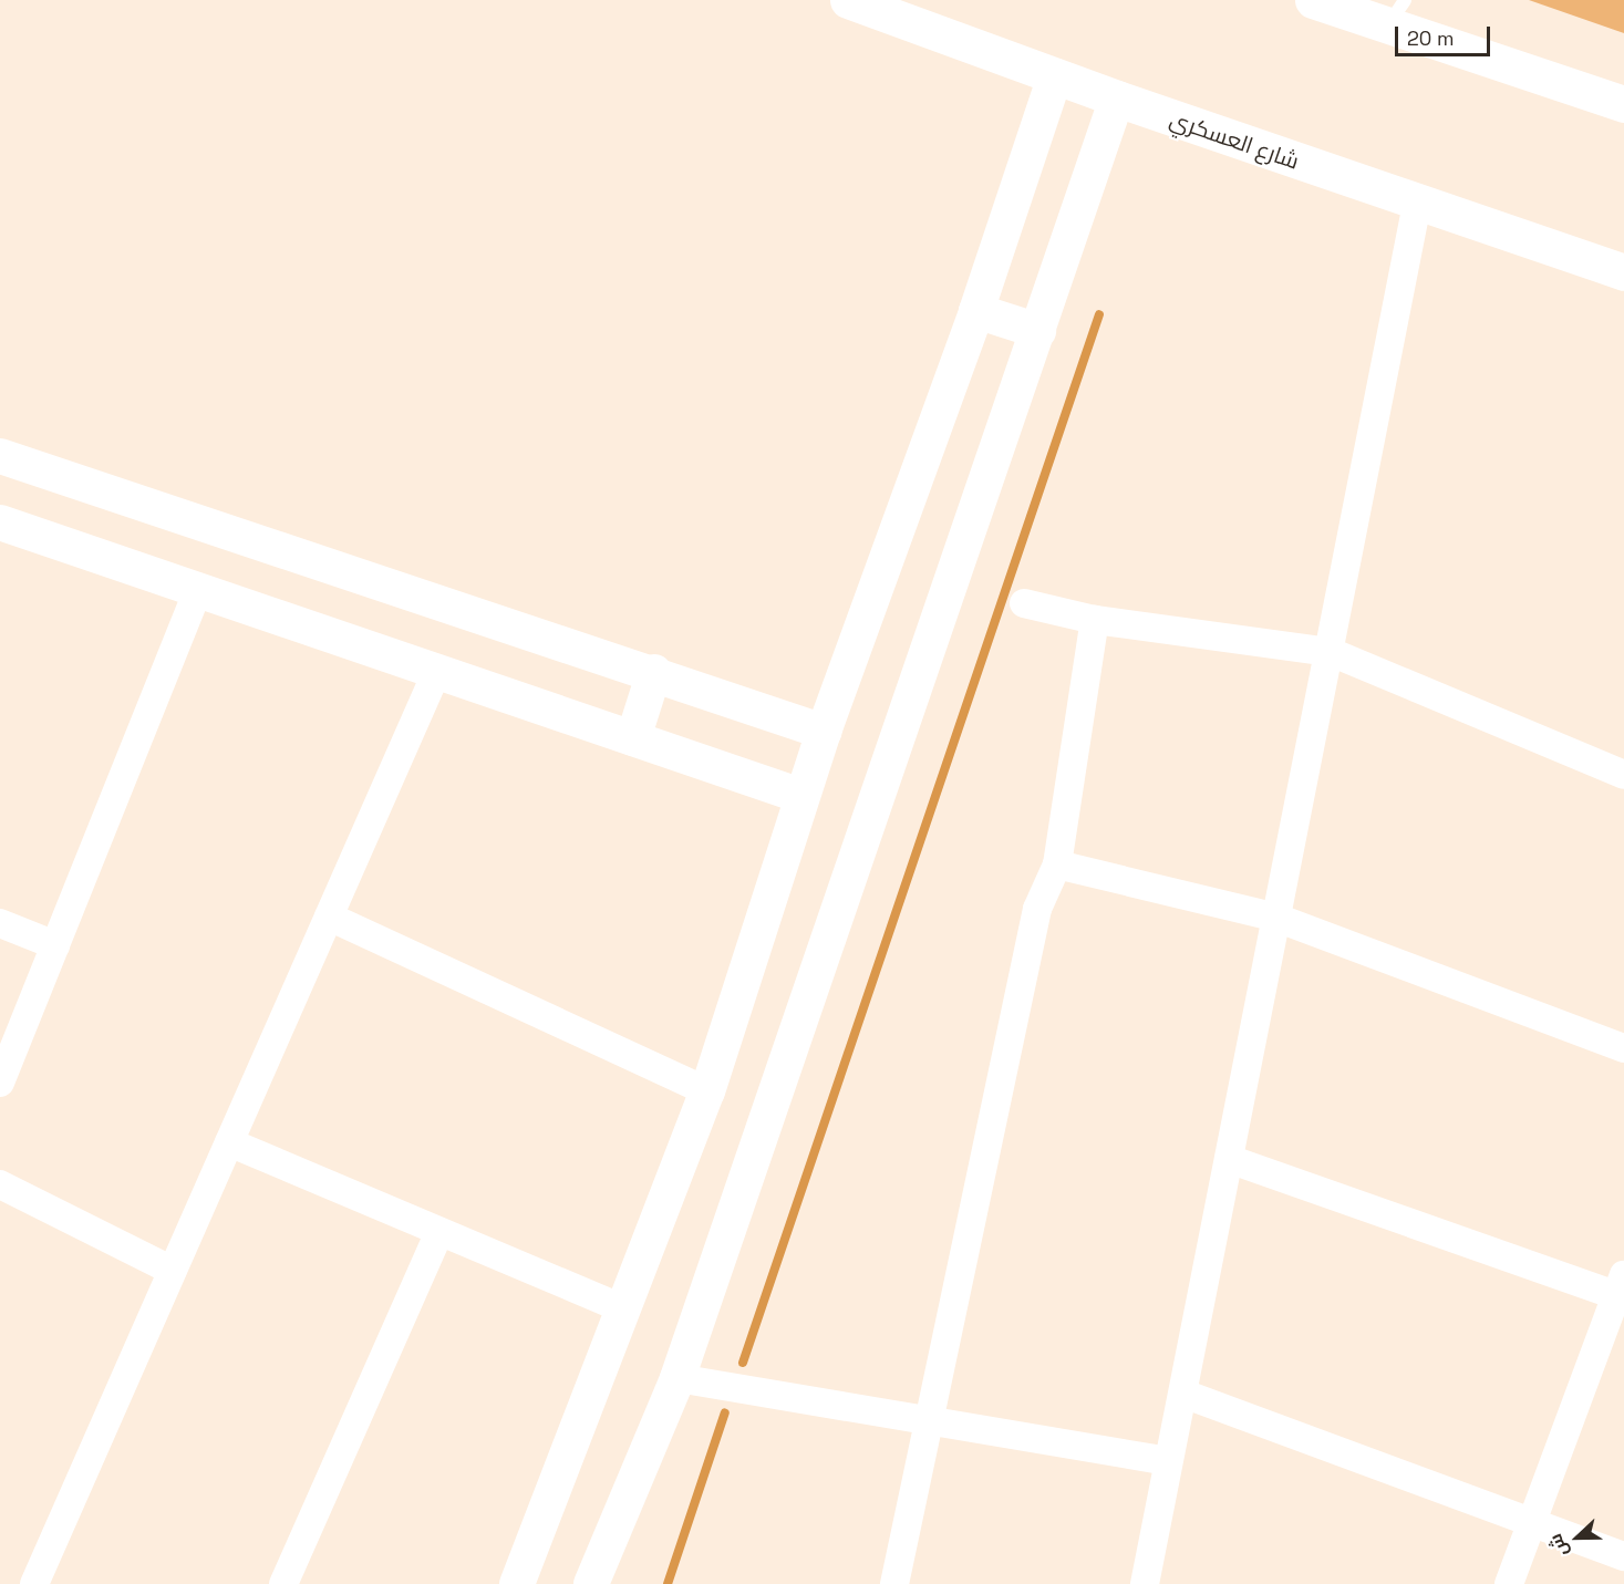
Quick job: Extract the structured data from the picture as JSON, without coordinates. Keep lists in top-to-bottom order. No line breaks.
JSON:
{"streets":{"main road":["شارع العسكري"]},"scale_bar":"20 m","north":"left"}
